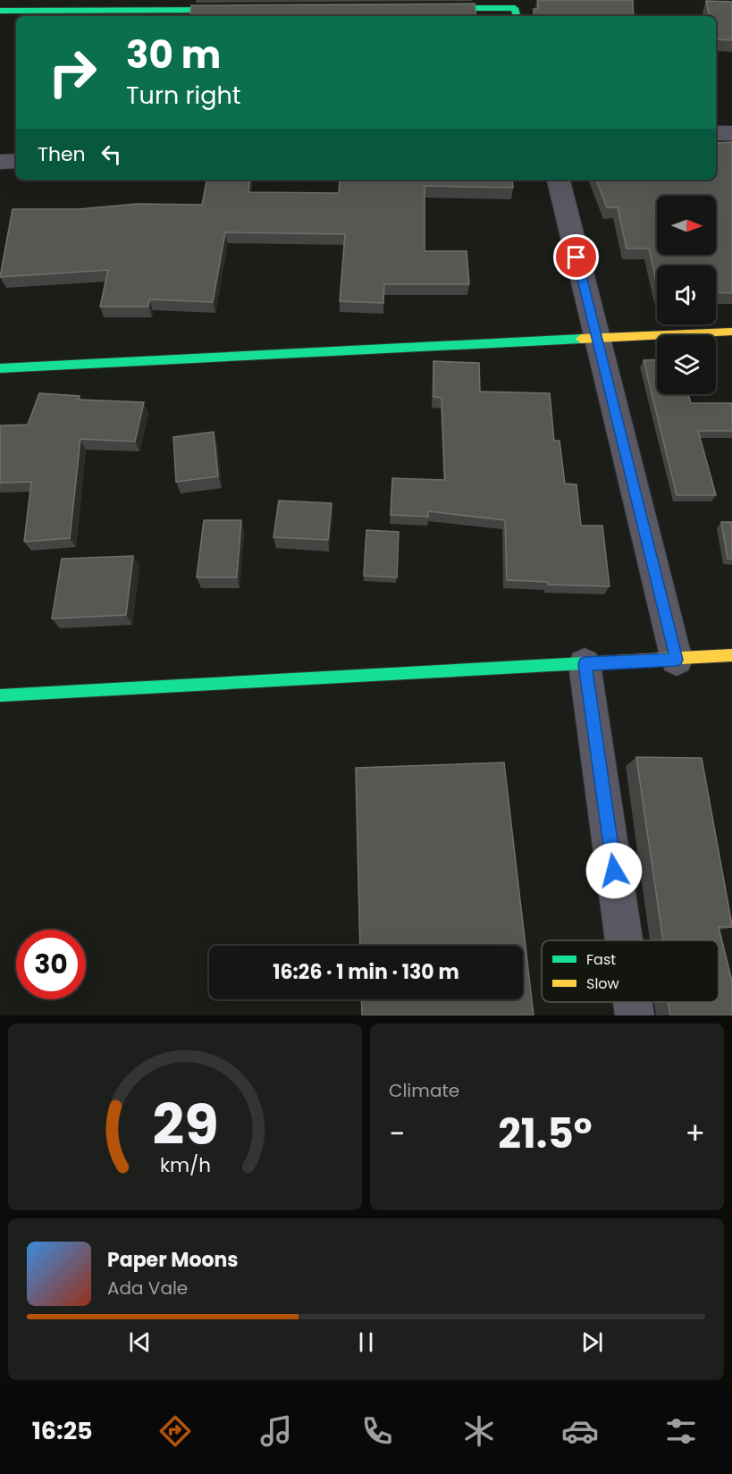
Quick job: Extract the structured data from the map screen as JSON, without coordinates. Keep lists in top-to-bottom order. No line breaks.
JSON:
{"legend":["Fast","Slow"],"north":"right","page":{"turn":["30 m","Turn right"],"then":"Then","limit":"30","trip":"16:26 · 1 min · 130 m","tile":"Climate","heat":["−","21.5°","+"],"song":["Paper Moons","Ada Vale"],"tabs":"16:25","gauge":["29","km/h"]}}
